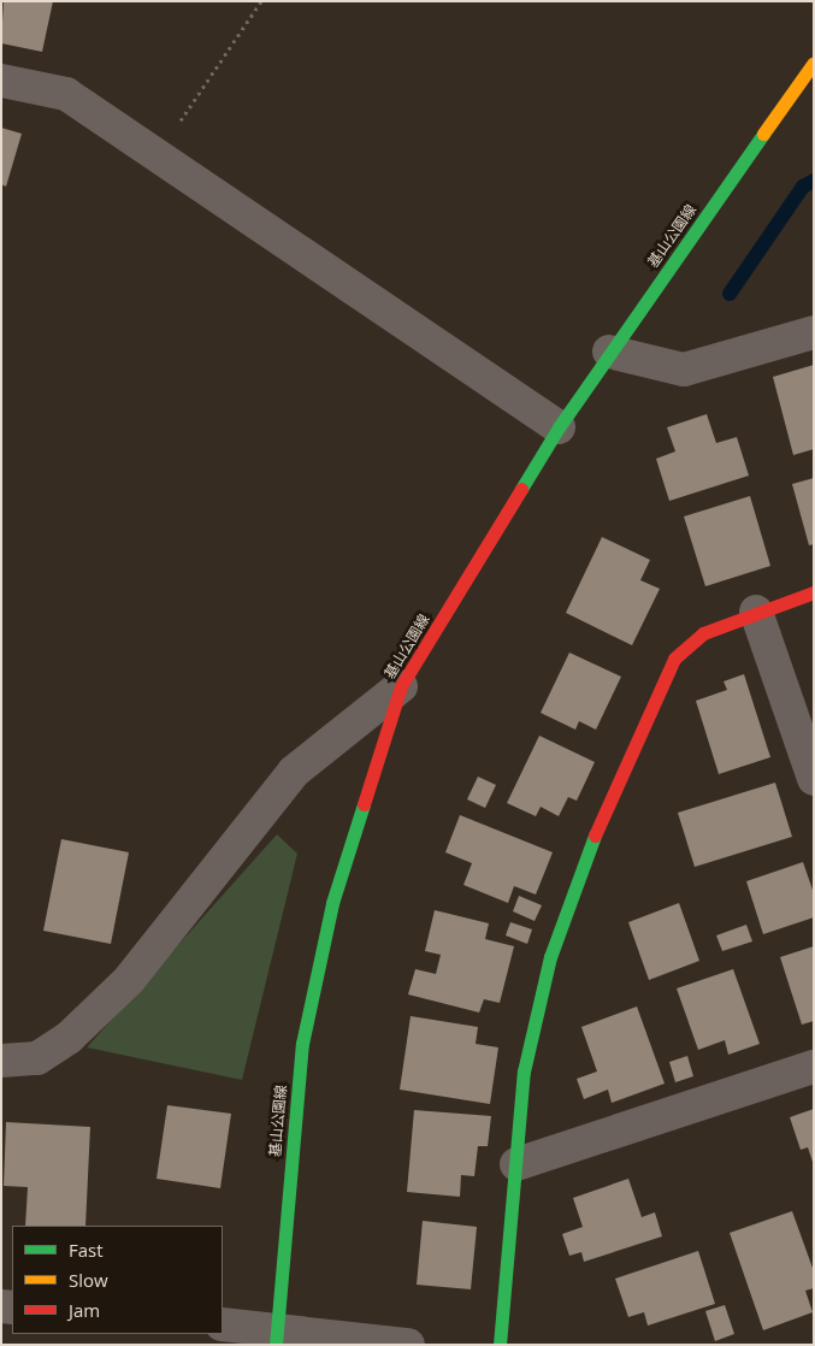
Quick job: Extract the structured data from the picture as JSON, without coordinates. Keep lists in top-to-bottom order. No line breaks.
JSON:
{"streets":{"main road":["基山公園線"]},"legend":["Fast","Slow","Jam"]}
